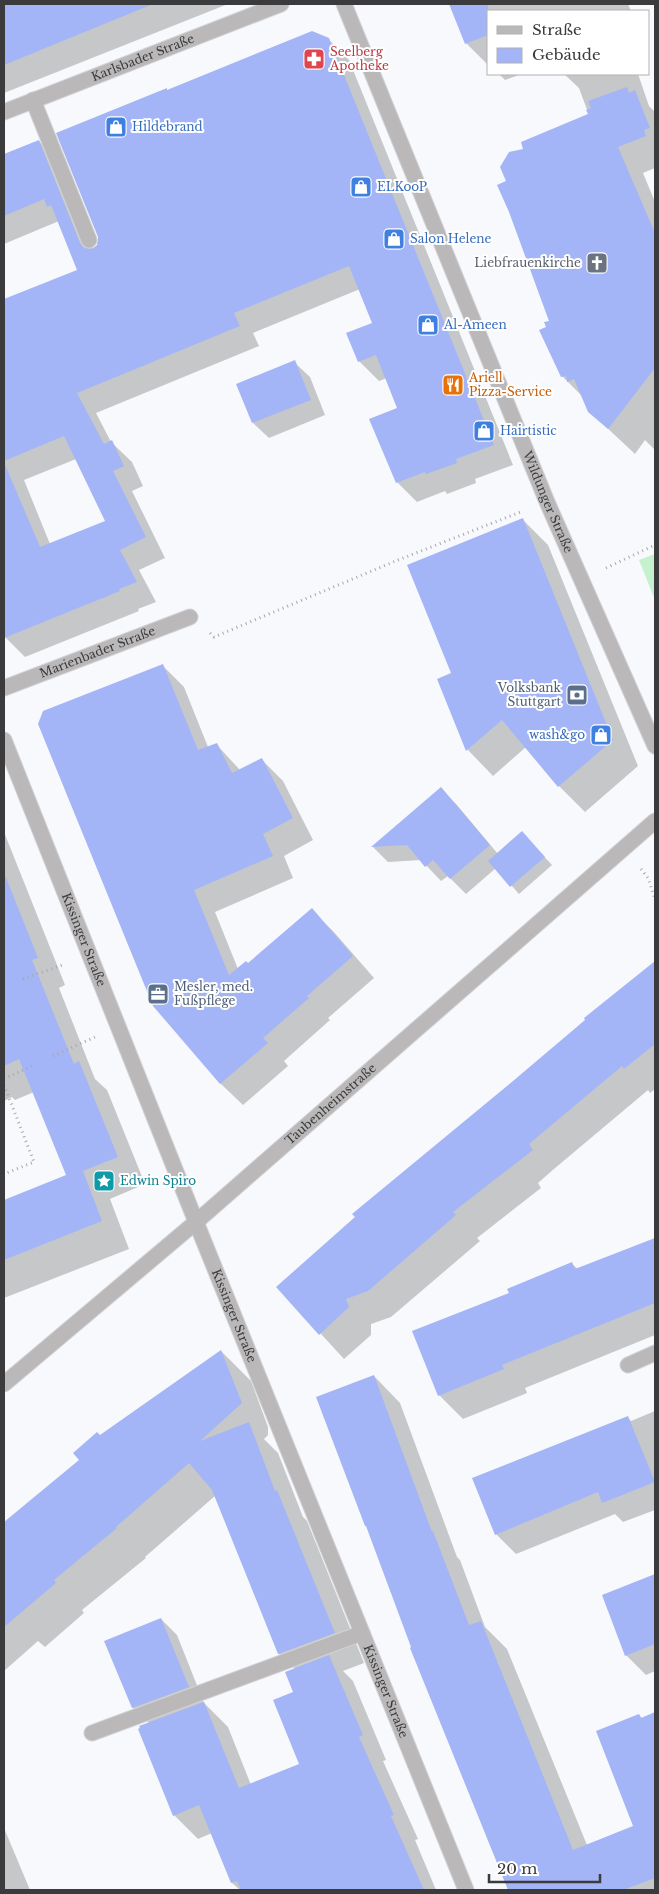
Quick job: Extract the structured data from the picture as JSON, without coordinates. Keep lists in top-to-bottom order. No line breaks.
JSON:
{"streets":{"street":["Karlsbader Straße","Wildunger Straße","Marienbader Straße","Kissinger Straße","Taubenheimstraße"]},"crossings":[["Kissinger Straße","Taubenheimstraße"]],"places":{"pharmacy":["Seelberg Apotheke"],"shop":["Hildebrand","ELKooP","Salon Helene","Al-Ameen","Hairtistic","wash&go"],"church":["Liebfrauenkirche"],"restaurant":["Ariell Pizza-Service"],"bank":["Volksbank Stuttgart"],"office":["Mesler, med. Fußpflege"],"place":["Edwin Spiro"]},"legend":["Straße","Gebäude"],"scale_bar":"20 m"}
